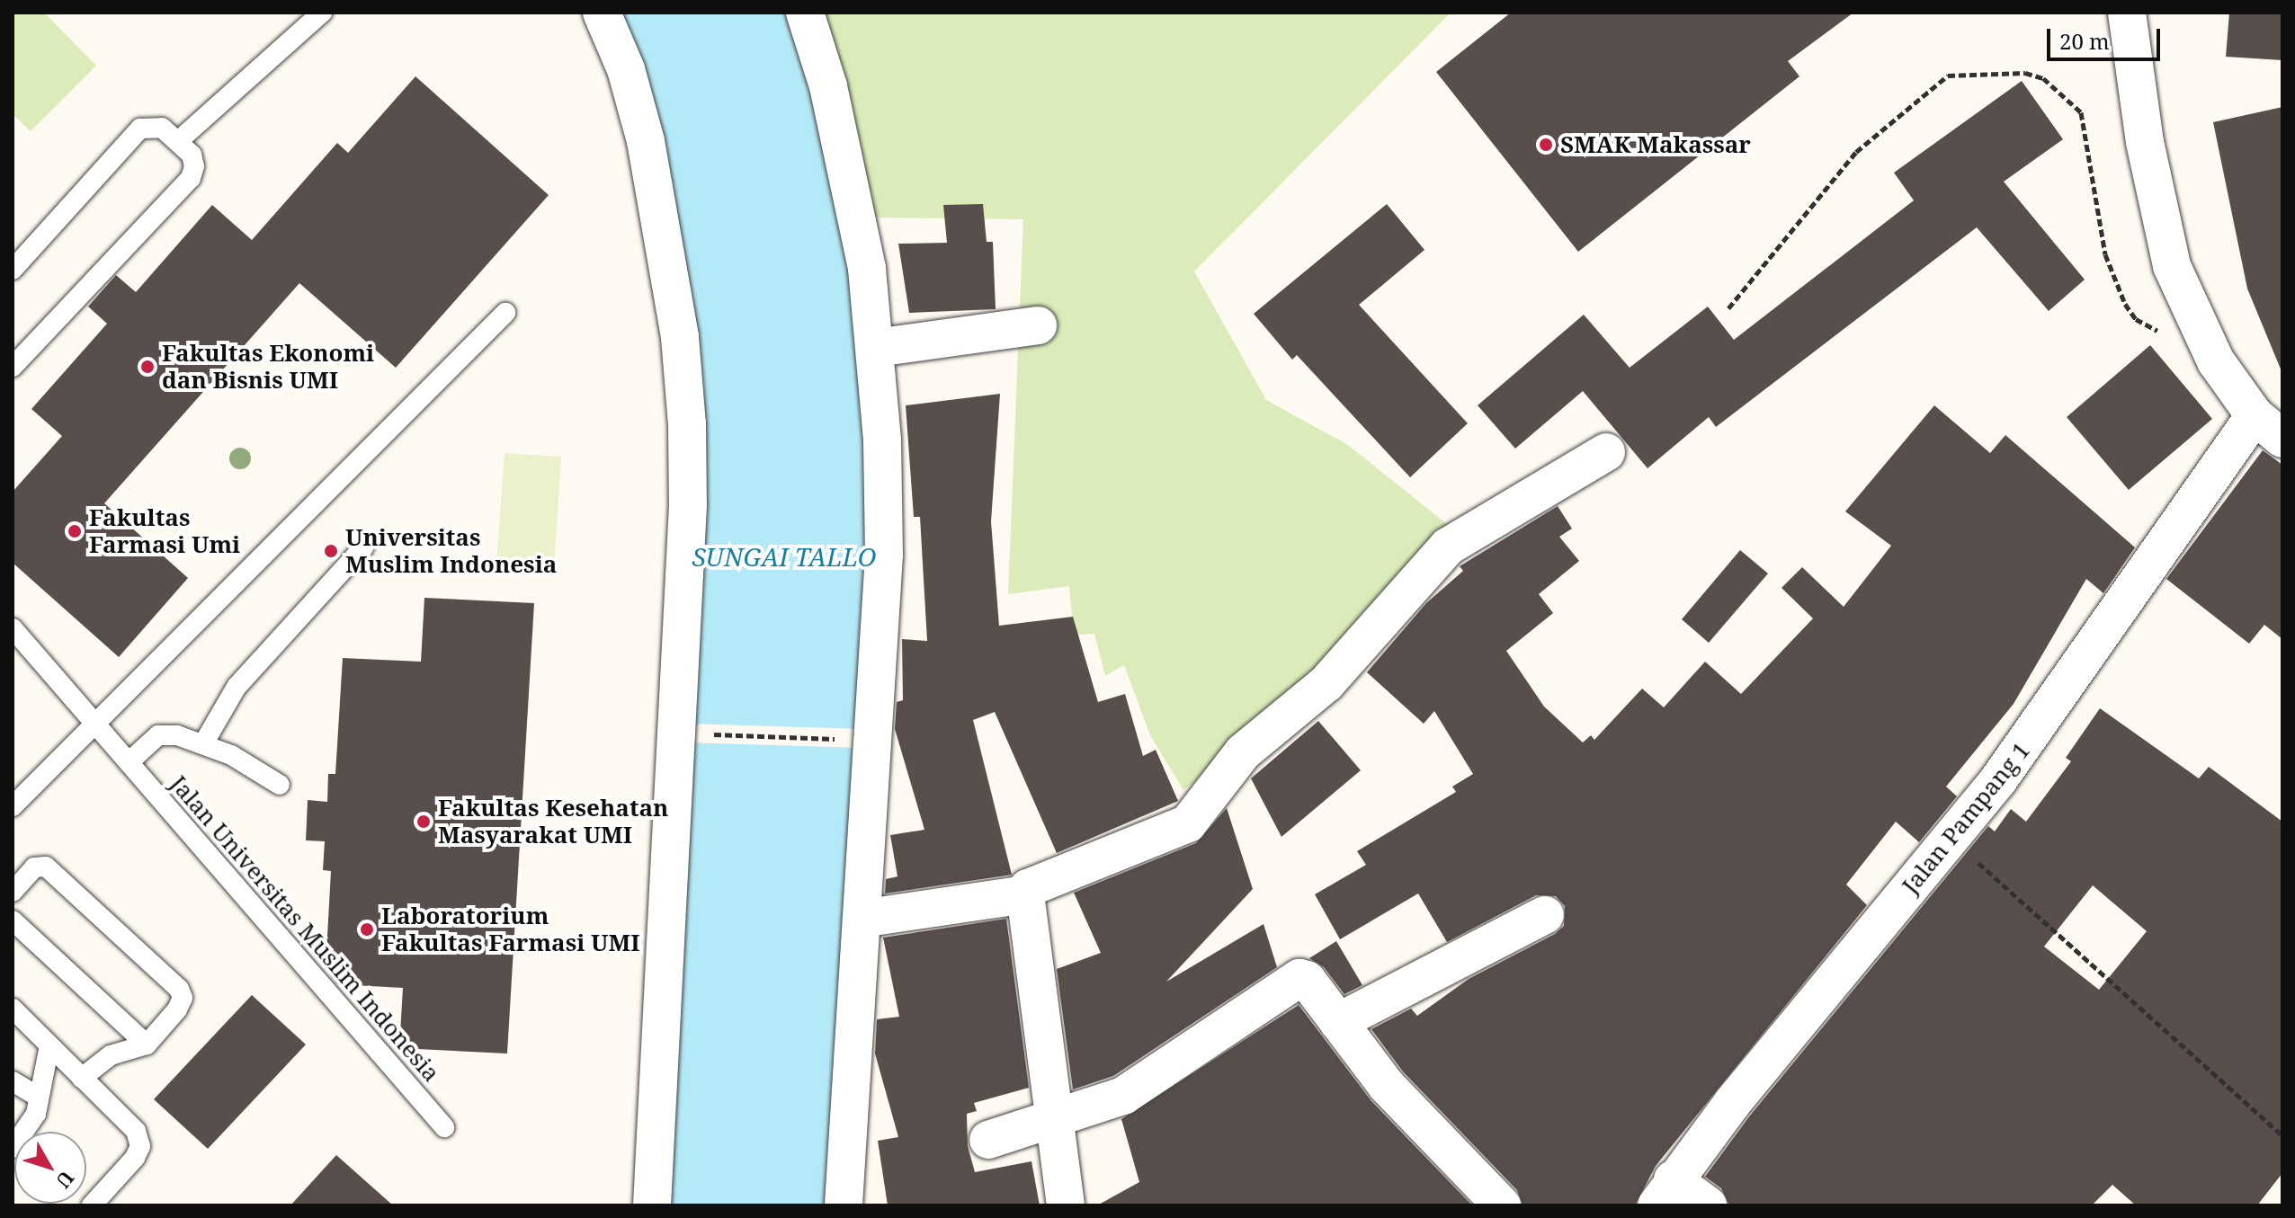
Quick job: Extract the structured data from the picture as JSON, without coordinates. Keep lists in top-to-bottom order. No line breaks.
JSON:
{"streets":{"street":["Jalan Pampang 1"],"lane":["Jalan Universitas Muslim Indonesia"]},"water":["SUNGAI TALLO"],"places":["SMAK Makassar","Fakultas Ekonomi dan Bisnis UMI","Fakultas Farmasi Umi","Universitas Muslim Indonesia","Fakultas Kesehatan Masyarakat UMI","Laboratorium Fakultas Farmasi UMI"],"scale_bar":"20 m","north":"bottom right"}
